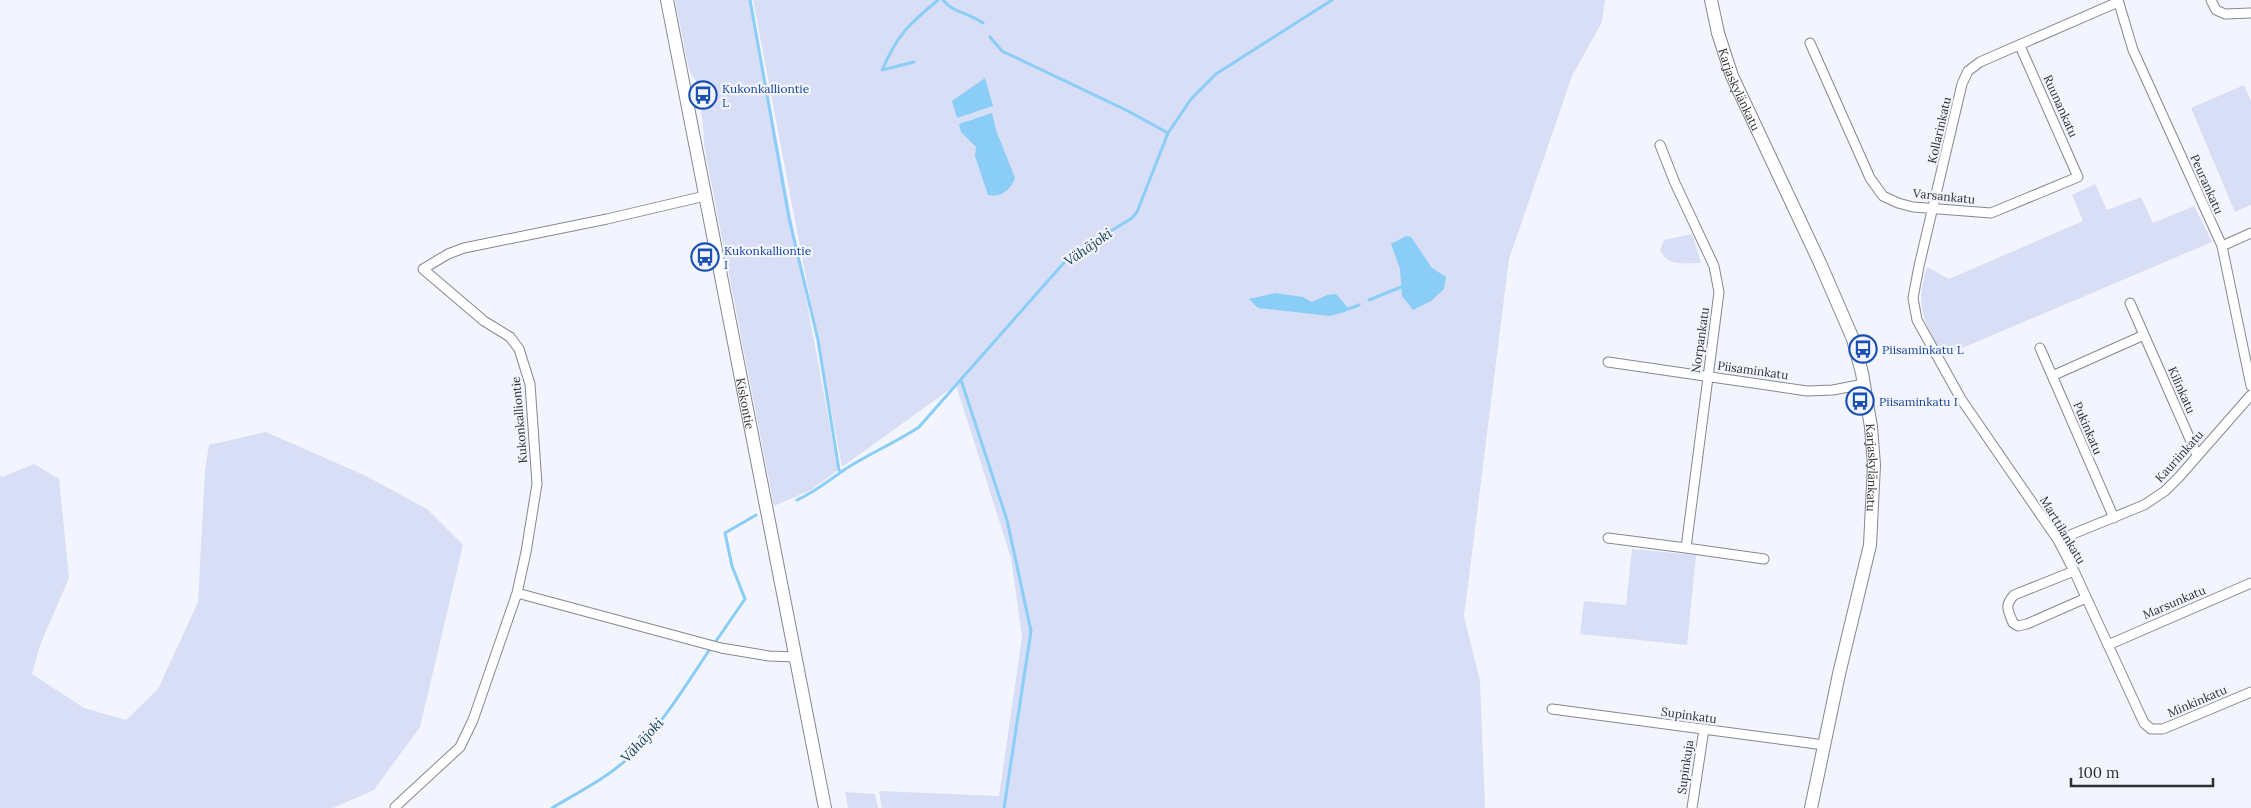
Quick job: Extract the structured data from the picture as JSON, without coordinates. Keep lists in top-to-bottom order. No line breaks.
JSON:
{"streets":{"street":["Karjaskylänkatu","Ruunankatu","Kollarinkatu","Peurankatu","Varsankatu","Norpankatu","Piisaminkatu","Kilinkatu","Kiskontie","Kukonkalliontie","Pukinkatu","Kauriinkatu","Marttilankatu","Marsunkatu","Minkinkatu","Supinkatu","Supinkuja"]},"crossings":[["Karjaskylänkatu","Piisaminkatu"],["Karjaskylänkatu","Supinkatu"],["Ruunankatu","Kollarinkatu"],["Ruunankatu","Varsankatu"],["Kollarinkatu","Peurankatu"],["Kollarinkatu","Varsankatu"],["Kollarinkatu","Marttilankatu"],["Norpankatu","Piisaminkatu"],["Kilinkatu","Kauriinkatu"],["Kiskontie","Kukonkalliontie"],["Pukinkatu","Kauriinkatu"],["Kauriinkatu","Marttilankatu"],["Marttilankatu","Marsunkatu"],["Marttilankatu","Minkinkatu"],["Supinkatu","Supinkuja"]],"water":["Vähäjoki"],"places":{"bus stop":["Kukonkalliontie L","Kukonkalliontie I","Piisaminkatu L","Piisaminkatu I"]},"scale_bar":"100 m"}
